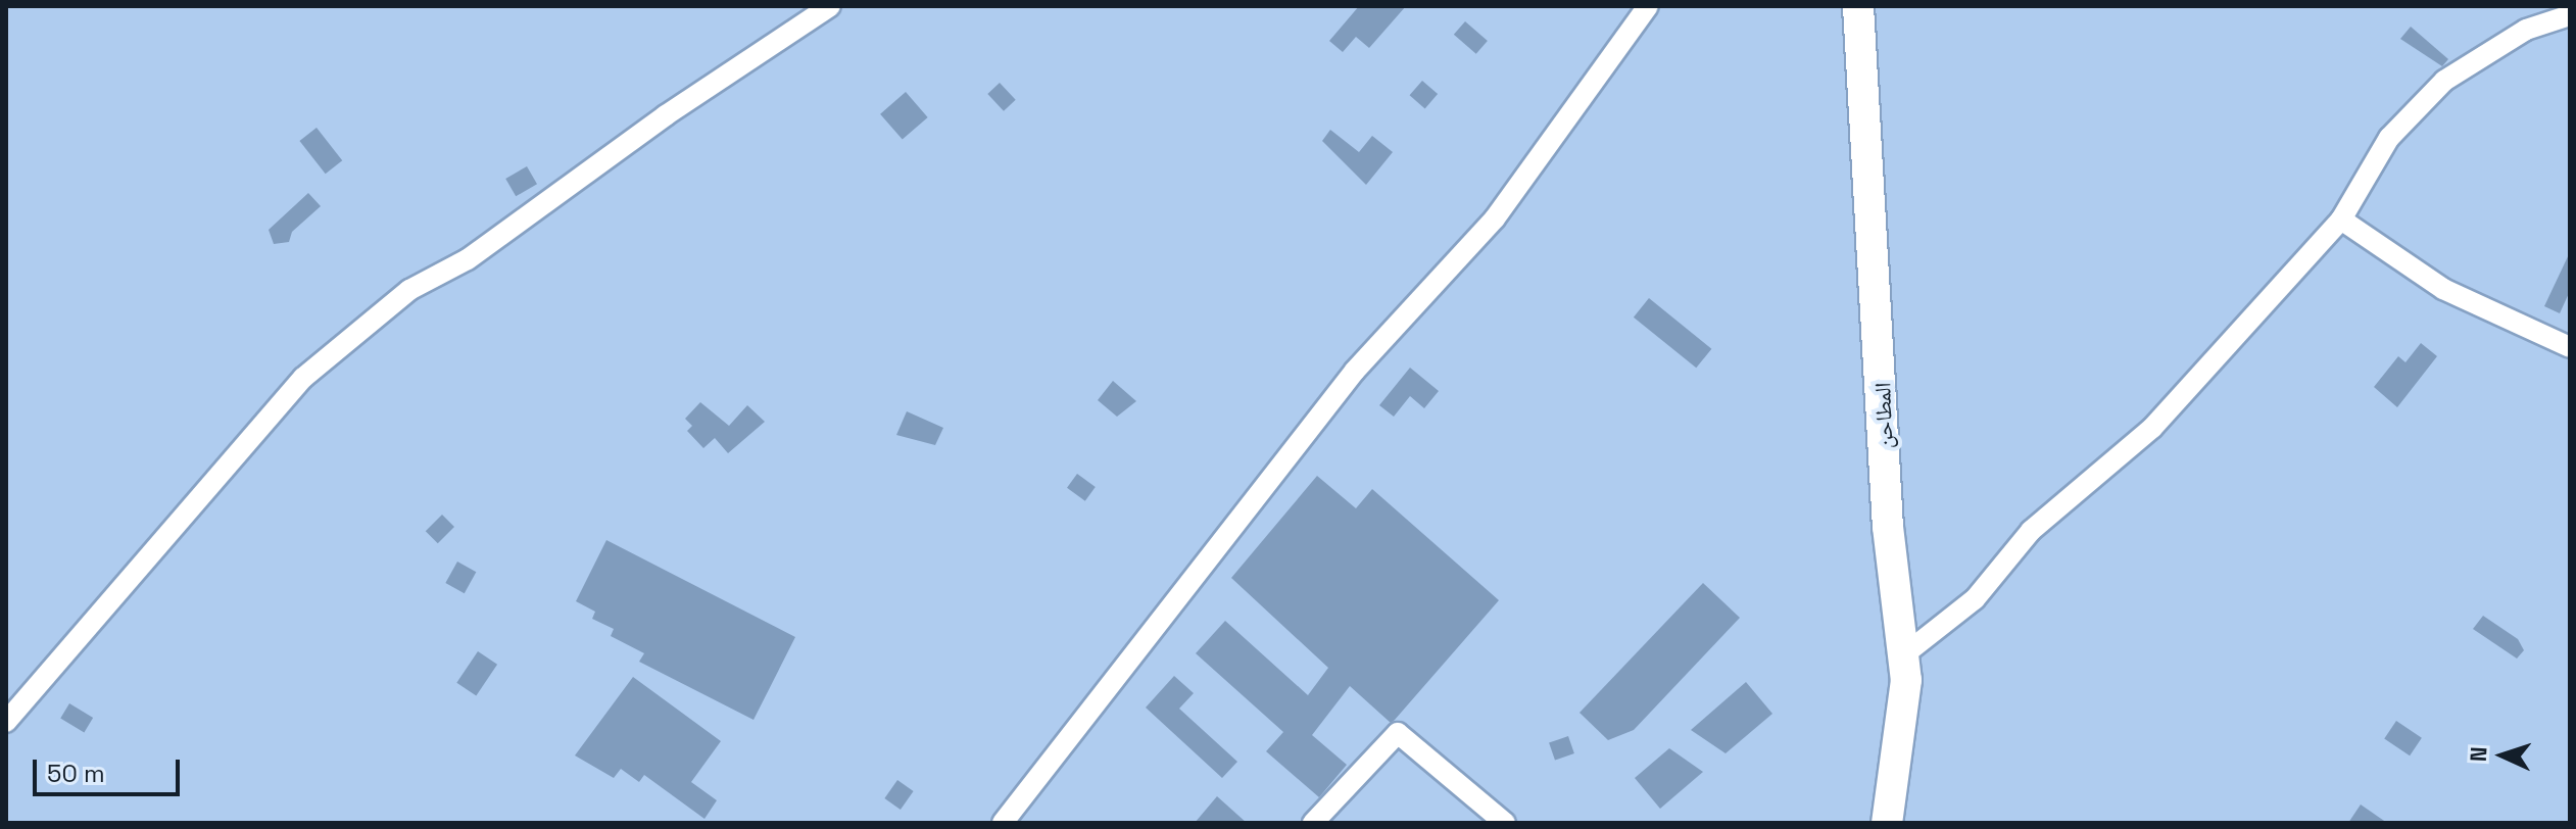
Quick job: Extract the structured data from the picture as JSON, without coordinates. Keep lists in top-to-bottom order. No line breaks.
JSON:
{"streets":{"main road":["المطاحن"]},"scale_bar":"50 m","north":"left"}
